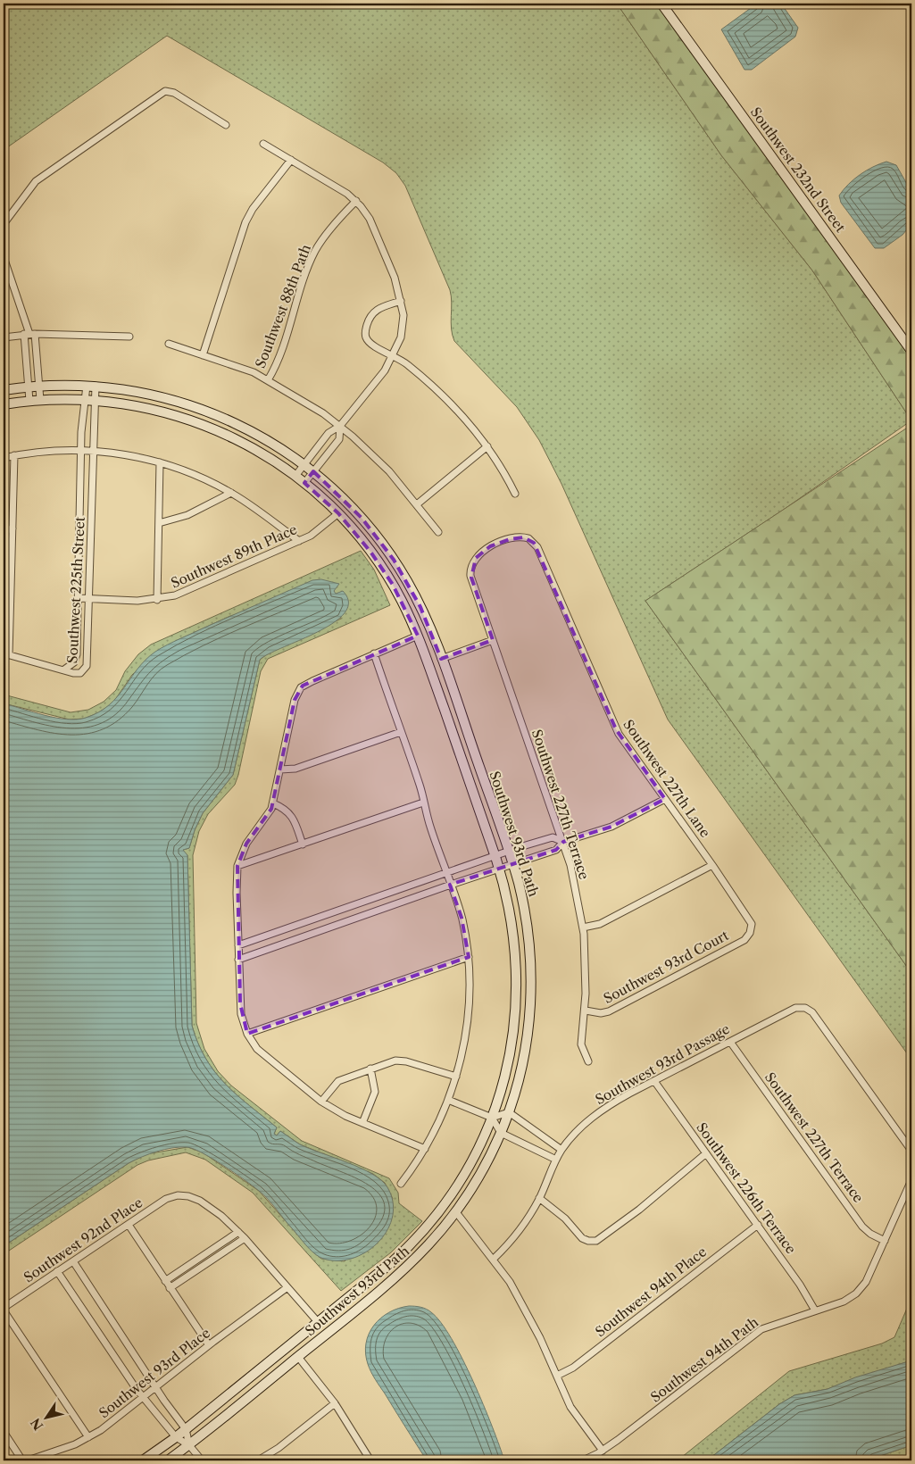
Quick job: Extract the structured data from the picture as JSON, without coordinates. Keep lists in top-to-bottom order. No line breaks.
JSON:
{"streets":{"street":["Southwest 232nd Street","Southwest 88th Path","Southwest 89th Place","Southwest 225th Street","Southwest 227th Lane","Southwest 227th Terrace","Southwest 93rd Path","Southwest 93rd Court","Southwest 93rd Passage","Southwest 226th Terrace","Southwest 92nd Place","Southwest 94th Place","Southwest 94th Path","Southwest 93rd Place"]},"crossings":[["Southwest 89th Place","Southwest 225th Street"],["Southwest 89th Place","Southwest 93rd Path"],["Southwest 225th Street","Southwest 93rd Path"],["Southwest 227th Lane","Southwest 227th Terrace"],["Southwest 227th Lane","Southwest 93rd Court"],["Southwest 227th Terrace","Southwest 93rd Court"],["Southwest 227th Terrace","Southwest 93rd Passage"],["Southwest 227th Terrace","Southwest 94th Path"],["Southwest 93rd Passage","Southwest 226th Terrace"],["Southwest 226th Terrace","Southwest 94th Place"],["Southwest 226th Terrace","Southwest 94th Path"]],"north":"bottom left"}
